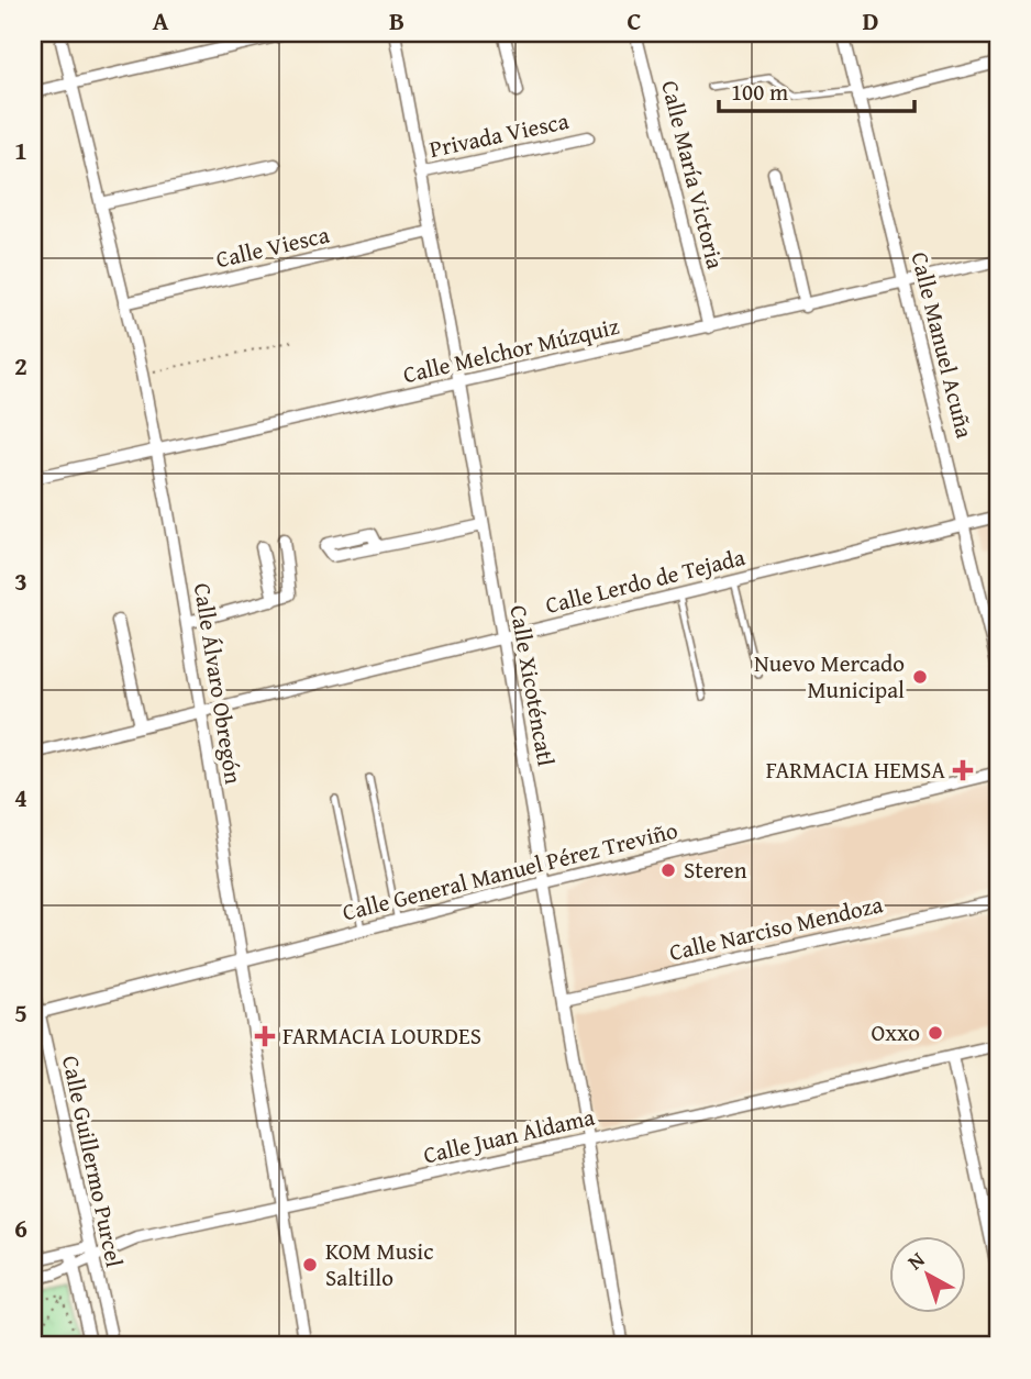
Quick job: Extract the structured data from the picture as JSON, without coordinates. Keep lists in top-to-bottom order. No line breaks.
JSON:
{"streets":{"street":["Privada Viesca","Calle María Victoria","Calle Viesca","Calle Manuel Acuña","Calle Melchor Múzquiz","Calle Lerdo de Tejada","Calle Álvaro Obregón","Calle Xicoténcatl","Calle General Manuel Pérez Treviño","Calle Narciso Mendoza","Calle Juan Aldama","Calle Guillermo Purcel"]},"crossings":[["Privada Viesca","Calle Xicoténcatl"],["Calle María Victoria","Calle Melchor Múzquiz"],["Calle Viesca","Calle Álvaro Obregón"],["Calle Viesca","Calle Xicoténcatl"],["Calle Manuel Acuña","Calle Melchor Múzquiz"],["Calle Manuel Acuña","Calle Lerdo de Tejada"],["Calle Melchor Múzquiz","Calle Álvaro Obregón"],["Calle Melchor Múzquiz","Calle Xicoténcatl"],["Calle Lerdo de Tejada","Calle Álvaro Obregón"],["Calle Lerdo de Tejada","Calle Xicoténcatl"],["Calle Álvaro Obregón","Calle General Manuel Pérez Treviño"],["Calle Álvaro Obregón","Calle Juan Aldama"],["Calle Xicoténcatl","Calle General Manuel Pérez Treviño"],["Calle Xicoténcatl","Calle Narciso Mendoza"],["Calle Xicoténcatl","Calle Juan Aldama"],["Calle General Manuel Pérez Treviño","Calle Guillermo Purcel"],["Calle Juan Aldama","Calle Guillermo Purcel"]],"places":{"other":["Nuevo Mercado Municipal","Steren","Oxxo","KOM Music Saltillo"],"health":["FARMACIA HEMSA","FARMACIA LOURDES"]},"scale_bar":"100 m","north":"top left","grid":{"columns":["A","B","C","D"],"rows":["1","2","3","4","5","6"]}}
